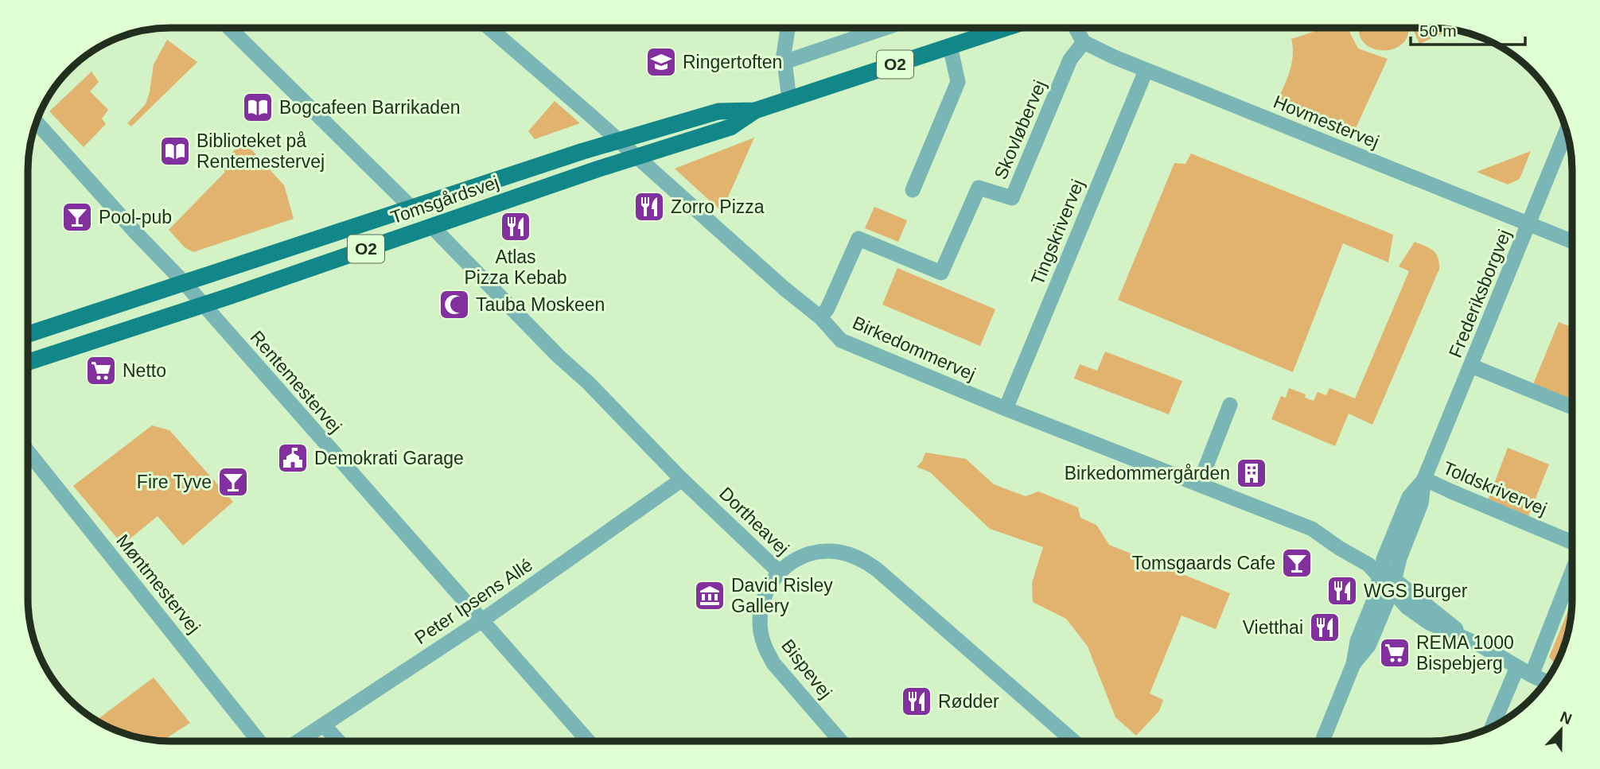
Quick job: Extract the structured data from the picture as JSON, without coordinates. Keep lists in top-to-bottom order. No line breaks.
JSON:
{"streets":{"main road":["O2","Tomsgårdsvej"],"street":["Hovmestervej","Skovløbervej","Tingskrivervej","Frederiksborgvej","Birkedommervej","Rentemestervej","Toldskrivervej","Dortheavej","Møntmestervej","Peter Ipsens Allé","Bispevej"]},"crossings":[["Hovmestervej","Skovløbervej"],["Hovmestervej","Tingskrivervej"],["Hovmestervej","Frederiksborgvej"],["Skovløbervej","Birkedommervej"],["Tomsgårdsvej","Birkedommervej"],["Tomsgårdsvej","Rentemestervej"],["Tomsgårdsvej","Dortheavej"],["Tingskrivervej","Birkedommervej"],["Frederiksborgvej","Birkedommervej"],["Frederiksborgvej","Toldskrivervej"],["Rentemestervej","Peter Ipsens Allé"],["Dortheavej","Peter Ipsens Allé"],["Dortheavej","Bispevej"]],"places":{"school or university":["Ringertoften"],"library":["Bogcafeen Barrikaden","Biblioteket på Rentemestervej"],"restaurant":["Zorro Pizza","Atlas Pizza Kebab","WGS Burger","Vietthai","Rødder"],"bar":["Pool-pub","Fire Tyve","Tomsgaards Cafe"],"mosque":["Tauba Moskeen"],"supermarket":["Netto","REMA 1000 Bispebjerg"],"public building":["Demokrati Garage"],"building":["Birkedommergården"],"museum":["David Risley Gallery"]},"scale_bar":"50 m","north":"top"}
